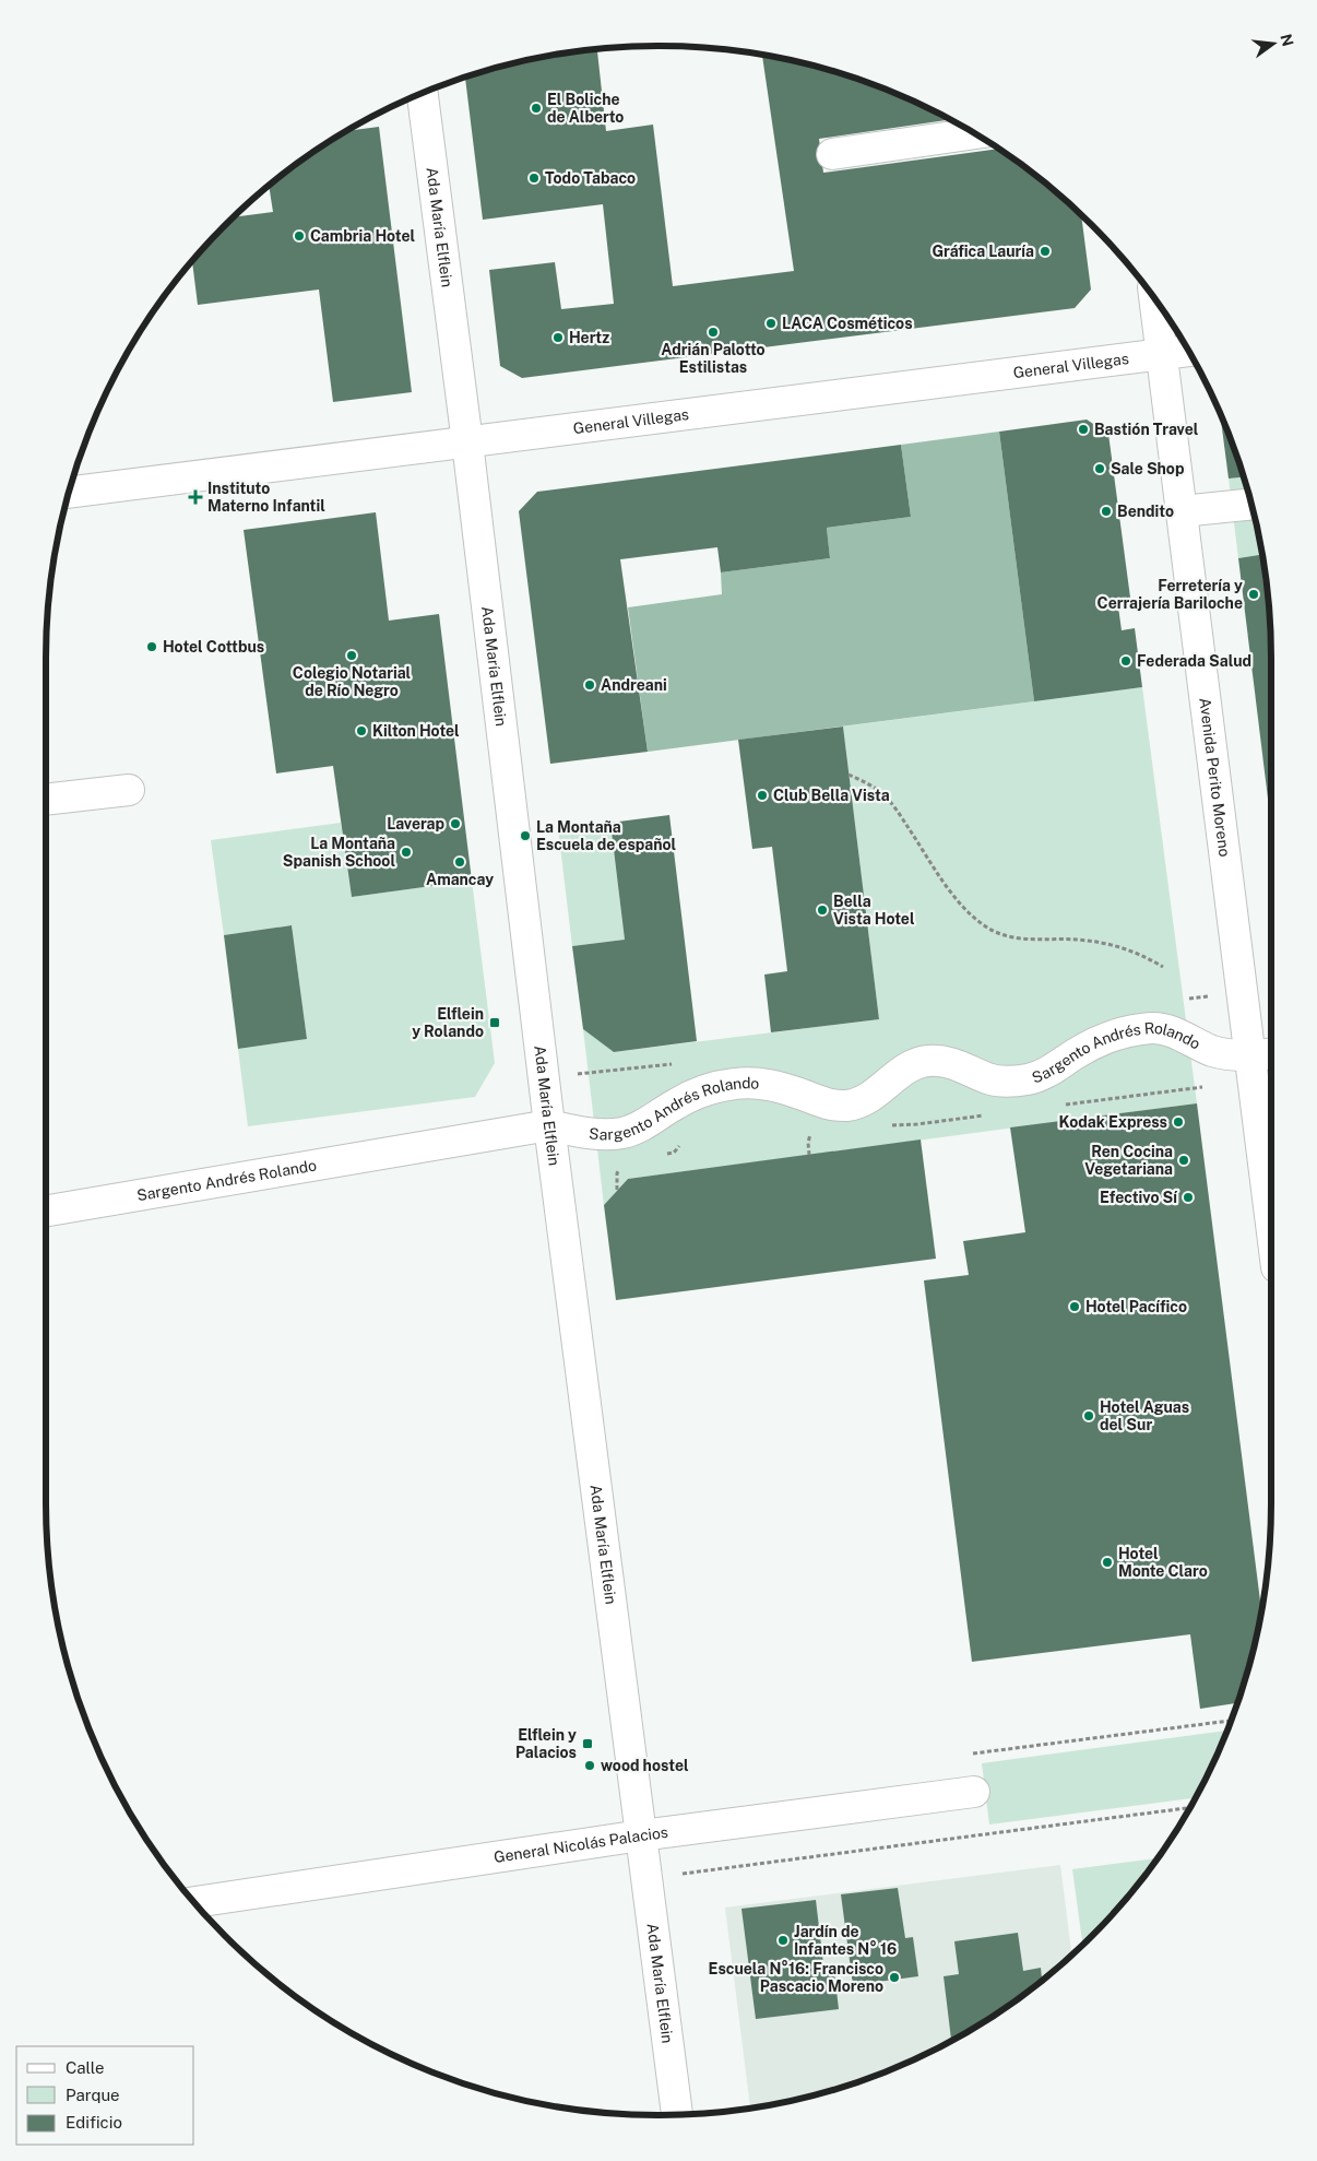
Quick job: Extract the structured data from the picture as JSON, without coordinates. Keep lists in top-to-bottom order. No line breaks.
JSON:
{"streets":{"street":["Ada María Elflein","General Villegas","Avenida Perito Moreno","Sargento Andrés Rolando","General Nicolás Palacios"]},"crossings":[["Ada María Elflein","General Villegas"],["Ada María Elflein","Sargento Andrés Rolando"],["Ada María Elflein","General Nicolás Palacios"],["General Villegas","Avenida Perito Moreno"],["Avenida Perito Moreno","Sargento Andrés Rolando"]],"places":{"other":["El Boliche de Alberto","Todo Tabaco","Cambria Hotel","Gráfica Lauría","LACA Cosméticos","Adrián Palotto Estilistas","Hertz","Bastión Travel","Sale Shop","Bendito","Ferretería y Cerrajería Bariloche","Hotel Cottbus","Colegio Notarial de Río Negro","Federada Salud","Andreani","Kilton Hotel","Club Bella Vista","Laverap","La Montaña Escuela de español","La Montaña Spanish School","Amancay","Bella Vista Hotel","Kodak Express","Ren Cocina Vegetariana","Efectivo Sí","Hotel Pacífico","Hotel Aguas del Sur","Hotel Monte Claro","wood hostel","Jardín de Infantes N° 16","Escuela N°16: Francisco Pascacio Moreno"],"health":["Instituto Materno Infantil"],"transit":["Elflein y Rolando","Elflein y Palacios"]},"legend":["Calle","Parque","Edificio"],"north":"right"}
